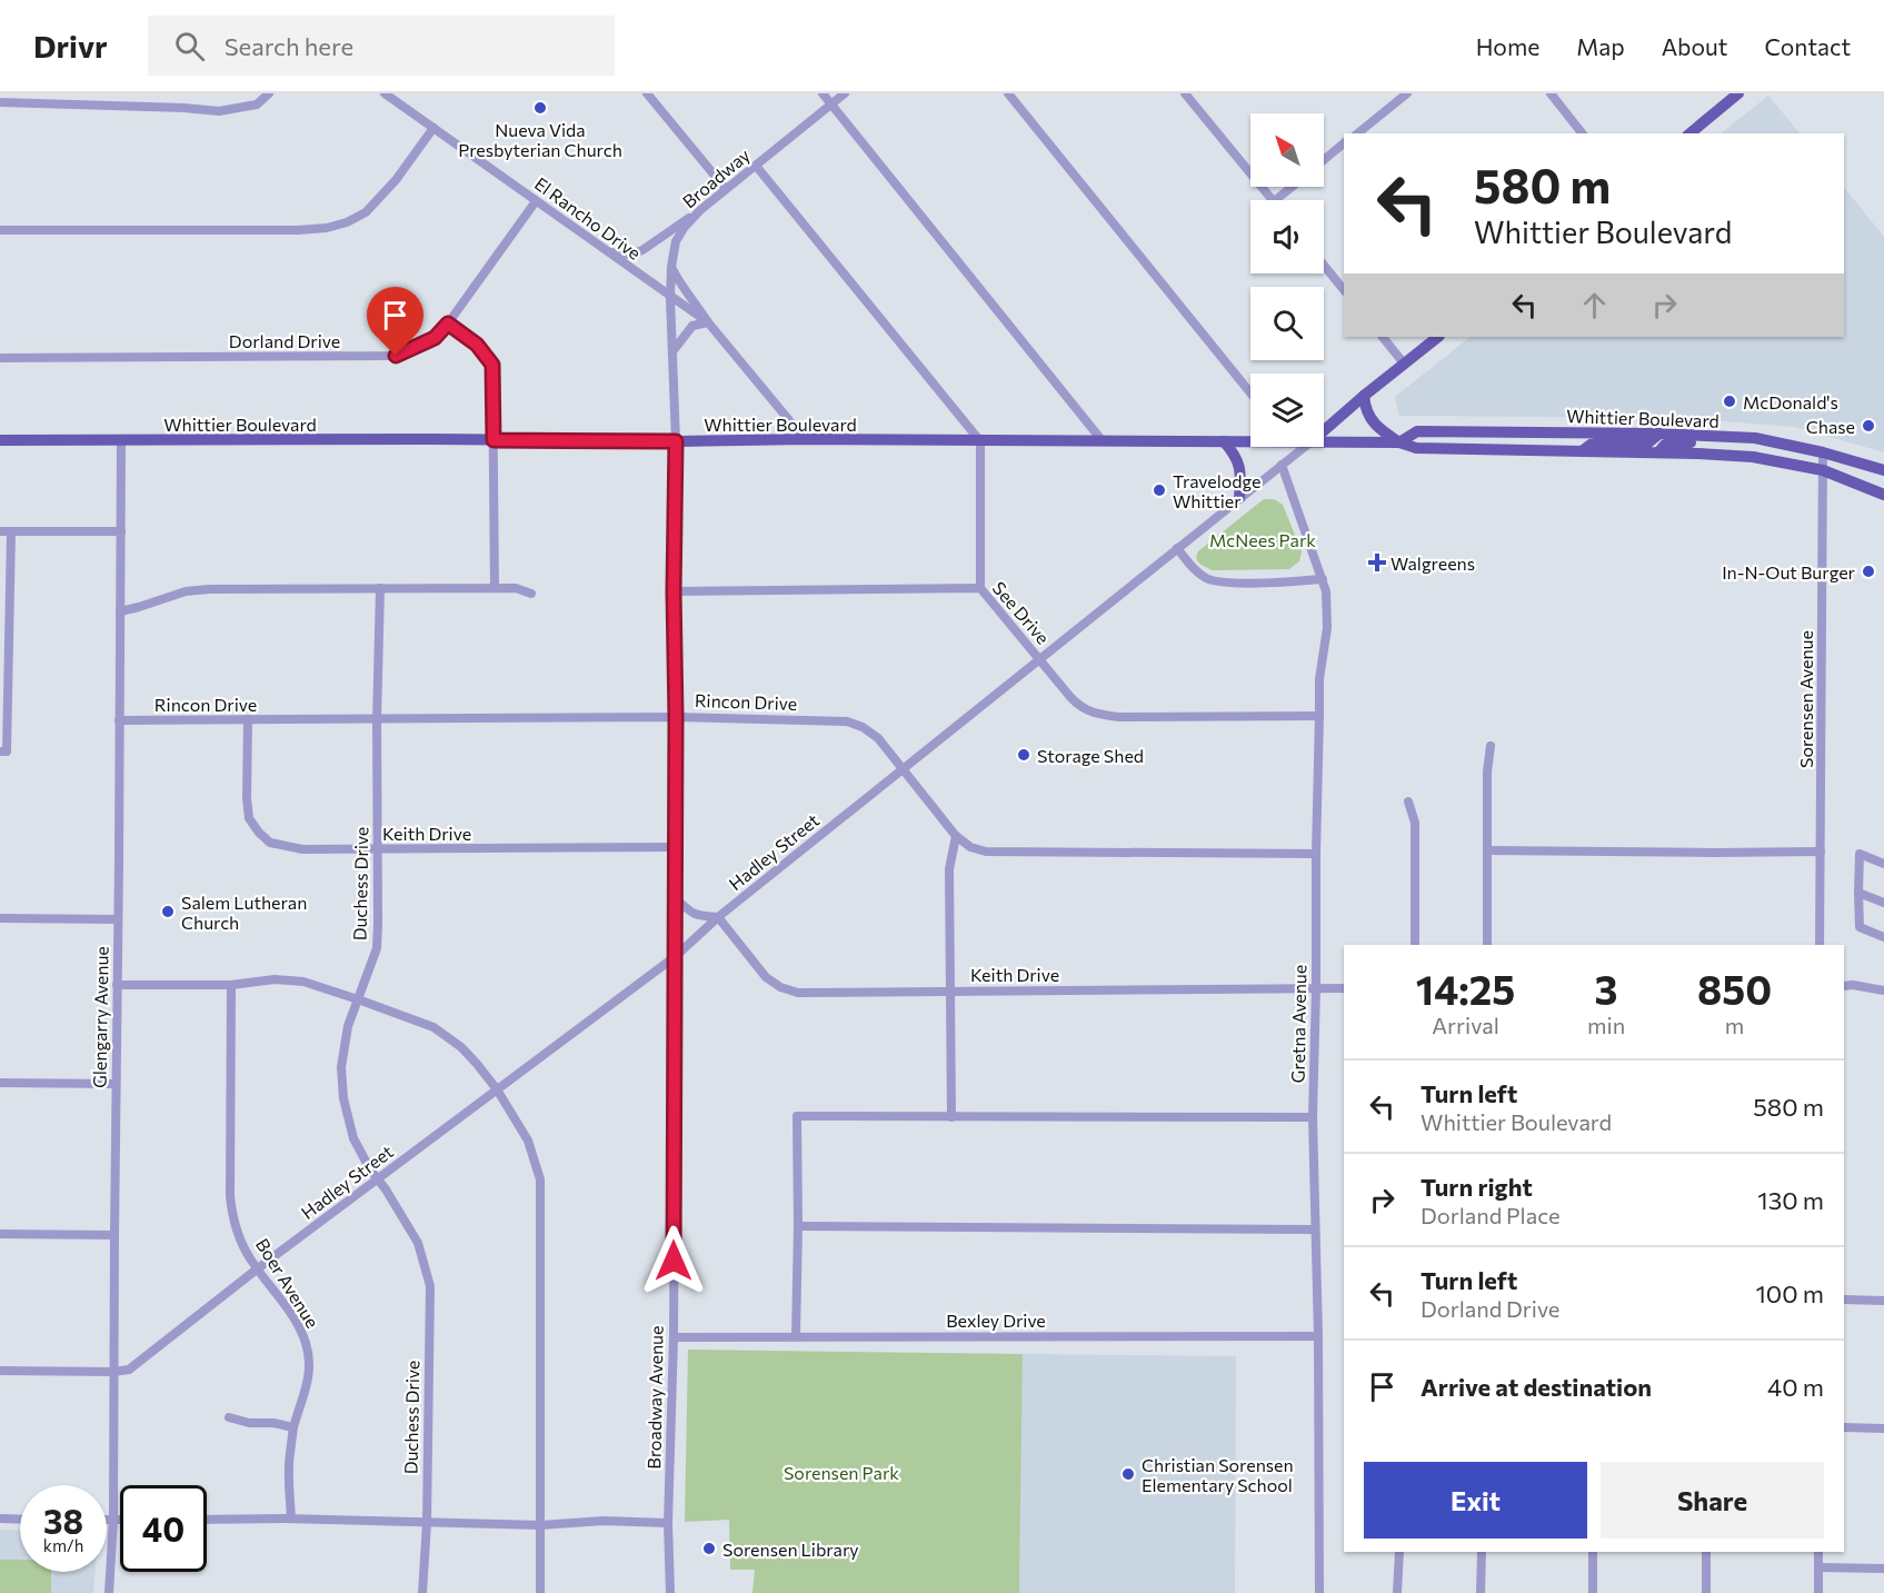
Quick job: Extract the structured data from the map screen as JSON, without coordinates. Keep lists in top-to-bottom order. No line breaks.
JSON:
{"streets":{"main road":["Whittier Boulevard","Hadley Street"],"street":["Broadway","El Rancho Drive","Dorland Drive","See Drive","Sorensen Avenue","Rincon Drive","Keith Drive","Duchess Drive","Glengarry Avenue","Gretna Avenue","Boer Avenue","Bexley Drive","Broadway Avenue"]},"crossings":[["Broadway","El Rancho Drive"],["Broadway","Whittier Boulevard"],["Broadway","Broadway Avenue"],["El Rancho Drive","Dorland Drive"],["El Rancho Drive","Whittier Boulevard"],["Whittier Boulevard","Sorensen Avenue"],["Whittier Boulevard","Glengarry Avenue"],["Whittier Boulevard","Broadway Avenue"],["See Drive","Hadley Street"],["See Drive","Gretna Avenue"],["See Drive","Broadway Avenue"],["Rincon Drive","Keith Drive"],["Rincon Drive","Hadley Street"],["Rincon Drive","Duchess Drive"],["Rincon Drive","Glengarry Avenue"],["Rincon Drive","Gretna Avenue"],["Rincon Drive","Broadway Avenue"],["Keith Drive","Hadley Street"],["Keith Drive","Duchess Drive"],["Keith Drive","Gretna Avenue"],["Keith Drive","Broadway Avenue"],["Hadley Street","Duchess Drive"],["Hadley Street","Glengarry Avenue"],["Hadley Street","Gretna Avenue"],["Hadley Street","Boer Avenue"],["Hadley Street","Broadway Avenue"],["Gretna Avenue","Bexley Drive"],["Bexley Drive","Broadway Avenue"]],"parks":["McNees Park","Sorensen Park"],"places":{"other":["Nueva Vida Presbyterian Church","McDonald's","Chase","Travelodge Whittier","In-N-Out Burger","Storage Shed","Salem Lutheran Church","Christian Sorensen Elementary School","Sorensen Library"],"health":["Walgreens"]},"north":"top left","page":{"header":"Drivr","search":"Search here","nav":["Home","Map","About","Contact"],"turn":["580 m","Whittier Boulevard"],"eta":["14:25","Arrival","3","min","850","m"],"list":[{"name":"Turn left","note":"Whittier Boulevard","value":"580 m"},{"name":"Turn right","note":"Dorland Place","value":"130 m"},{"name":"Turn left","note":"Dorland Drive","value":"100 m"},{"name":"Arrive at destination","value":"40 m"}],"buttons":["Exit","Share"],"speed":"38 km/h","limit":"40"}}
